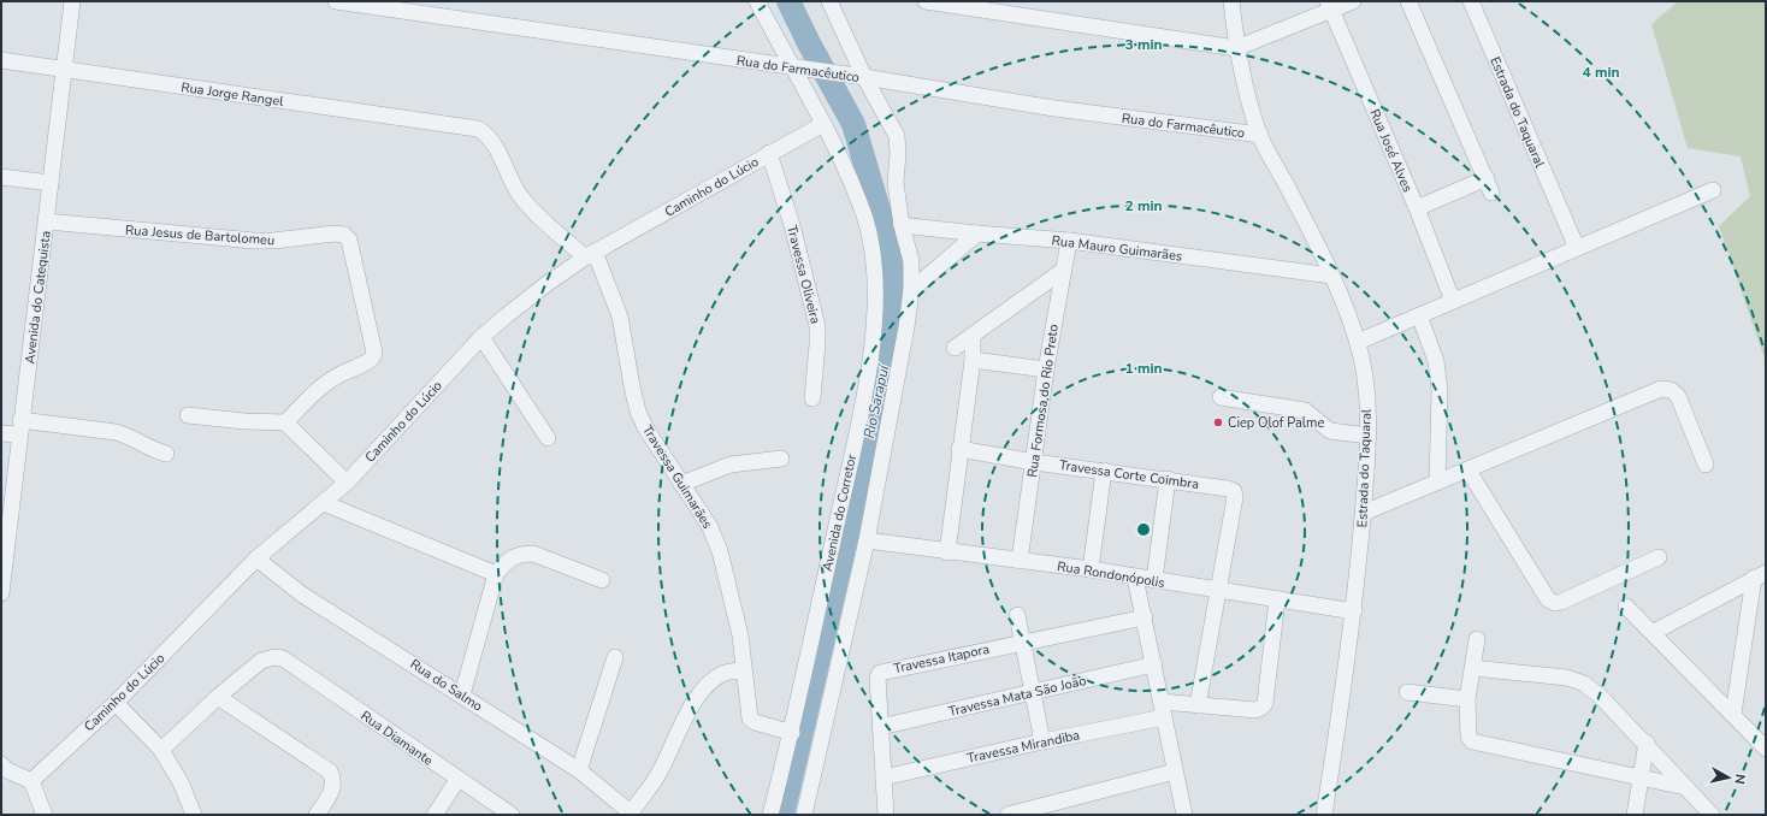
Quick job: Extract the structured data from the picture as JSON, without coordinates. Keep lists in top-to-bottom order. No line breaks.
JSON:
{"streets":{"street":["Rua do Farmacêutico","Rua Jorge Rangel","Estrada do Taquaral","Rua José Alves","Caminho do Lúcio","Rua Jesus de Bartolomeu","Rua Mauro Guimarães","Travessa Oliveira","Avenida do Catequista","Rua Formosa do Rio Preto","Travessa Corte Coimbra","Travessa Guimarães","Avenida do Corretor","Rua Rondonópolis","Travessa Itapora","Rua do Salmo","Travessa Mata São João","Rua Diamante","Travessa Mirandiba"]},"crossings":[["Rua do Farmacêutico","Estrada do Taquaral"],["Rua do Farmacêutico","Avenida do Corretor"],["Rua Jorge Rangel","Caminho do Lúcio"],["Rua Jorge Rangel","Avenida do Catequista"],["Rua Jorge Rangel","Travessa Guimarães"],["Estrada do Taquaral","Rua Mauro Guimarães"],["Estrada do Taquaral","Rua Rondonópolis"],["Caminho do Lúcio","Travessa Oliveira"],["Caminho do Lúcio","Travessa Guimarães"],["Caminho do Lúcio","Avenida do Corretor"],["Caminho do Lúcio","Rua do Salmo"],["Rua Jesus de Bartolomeu","Avenida do Catequista"],["Rua Mauro Guimarães","Rua Formosa do Rio Preto"],["Rua Formosa do Rio Preto","Travessa Corte Coimbra"],["Rua Formosa do Rio Preto","Rua Rondonópolis"],["Travessa Corte Coimbra","Rua Rondonópolis"],["Travessa Guimarães","Avenida do Corretor"],["Travessa Itapora","Travessa Mata São João"],["Travessa Itapora","Travessa Mirandiba"]],"water":["Rio Sarapuí"],"places":["Ciep Olof Palme"],"north":"right","rings":["3 min","4 min","2 min","1 min"]}
